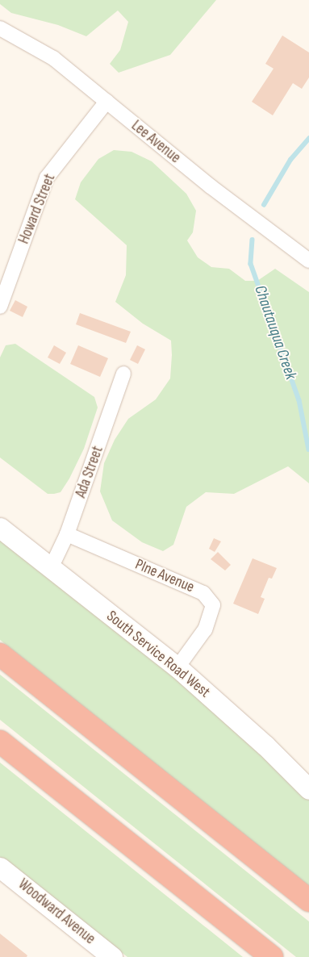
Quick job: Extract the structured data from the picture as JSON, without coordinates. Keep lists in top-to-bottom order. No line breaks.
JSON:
{"streets":{"main road":["South Service Road West","Woodward Avenue"],"street":["Lee Avenue","Howard Street","Ada Street","PIne Avenue"]},"crossings":[["Lee Avenue","Howard Street"],["Ada Street","PIne Avenue"],["Ada Street","South Service Road West"],["PIne Avenue","South Service Road West"]],"water":["Chautauqua Creek"]}
